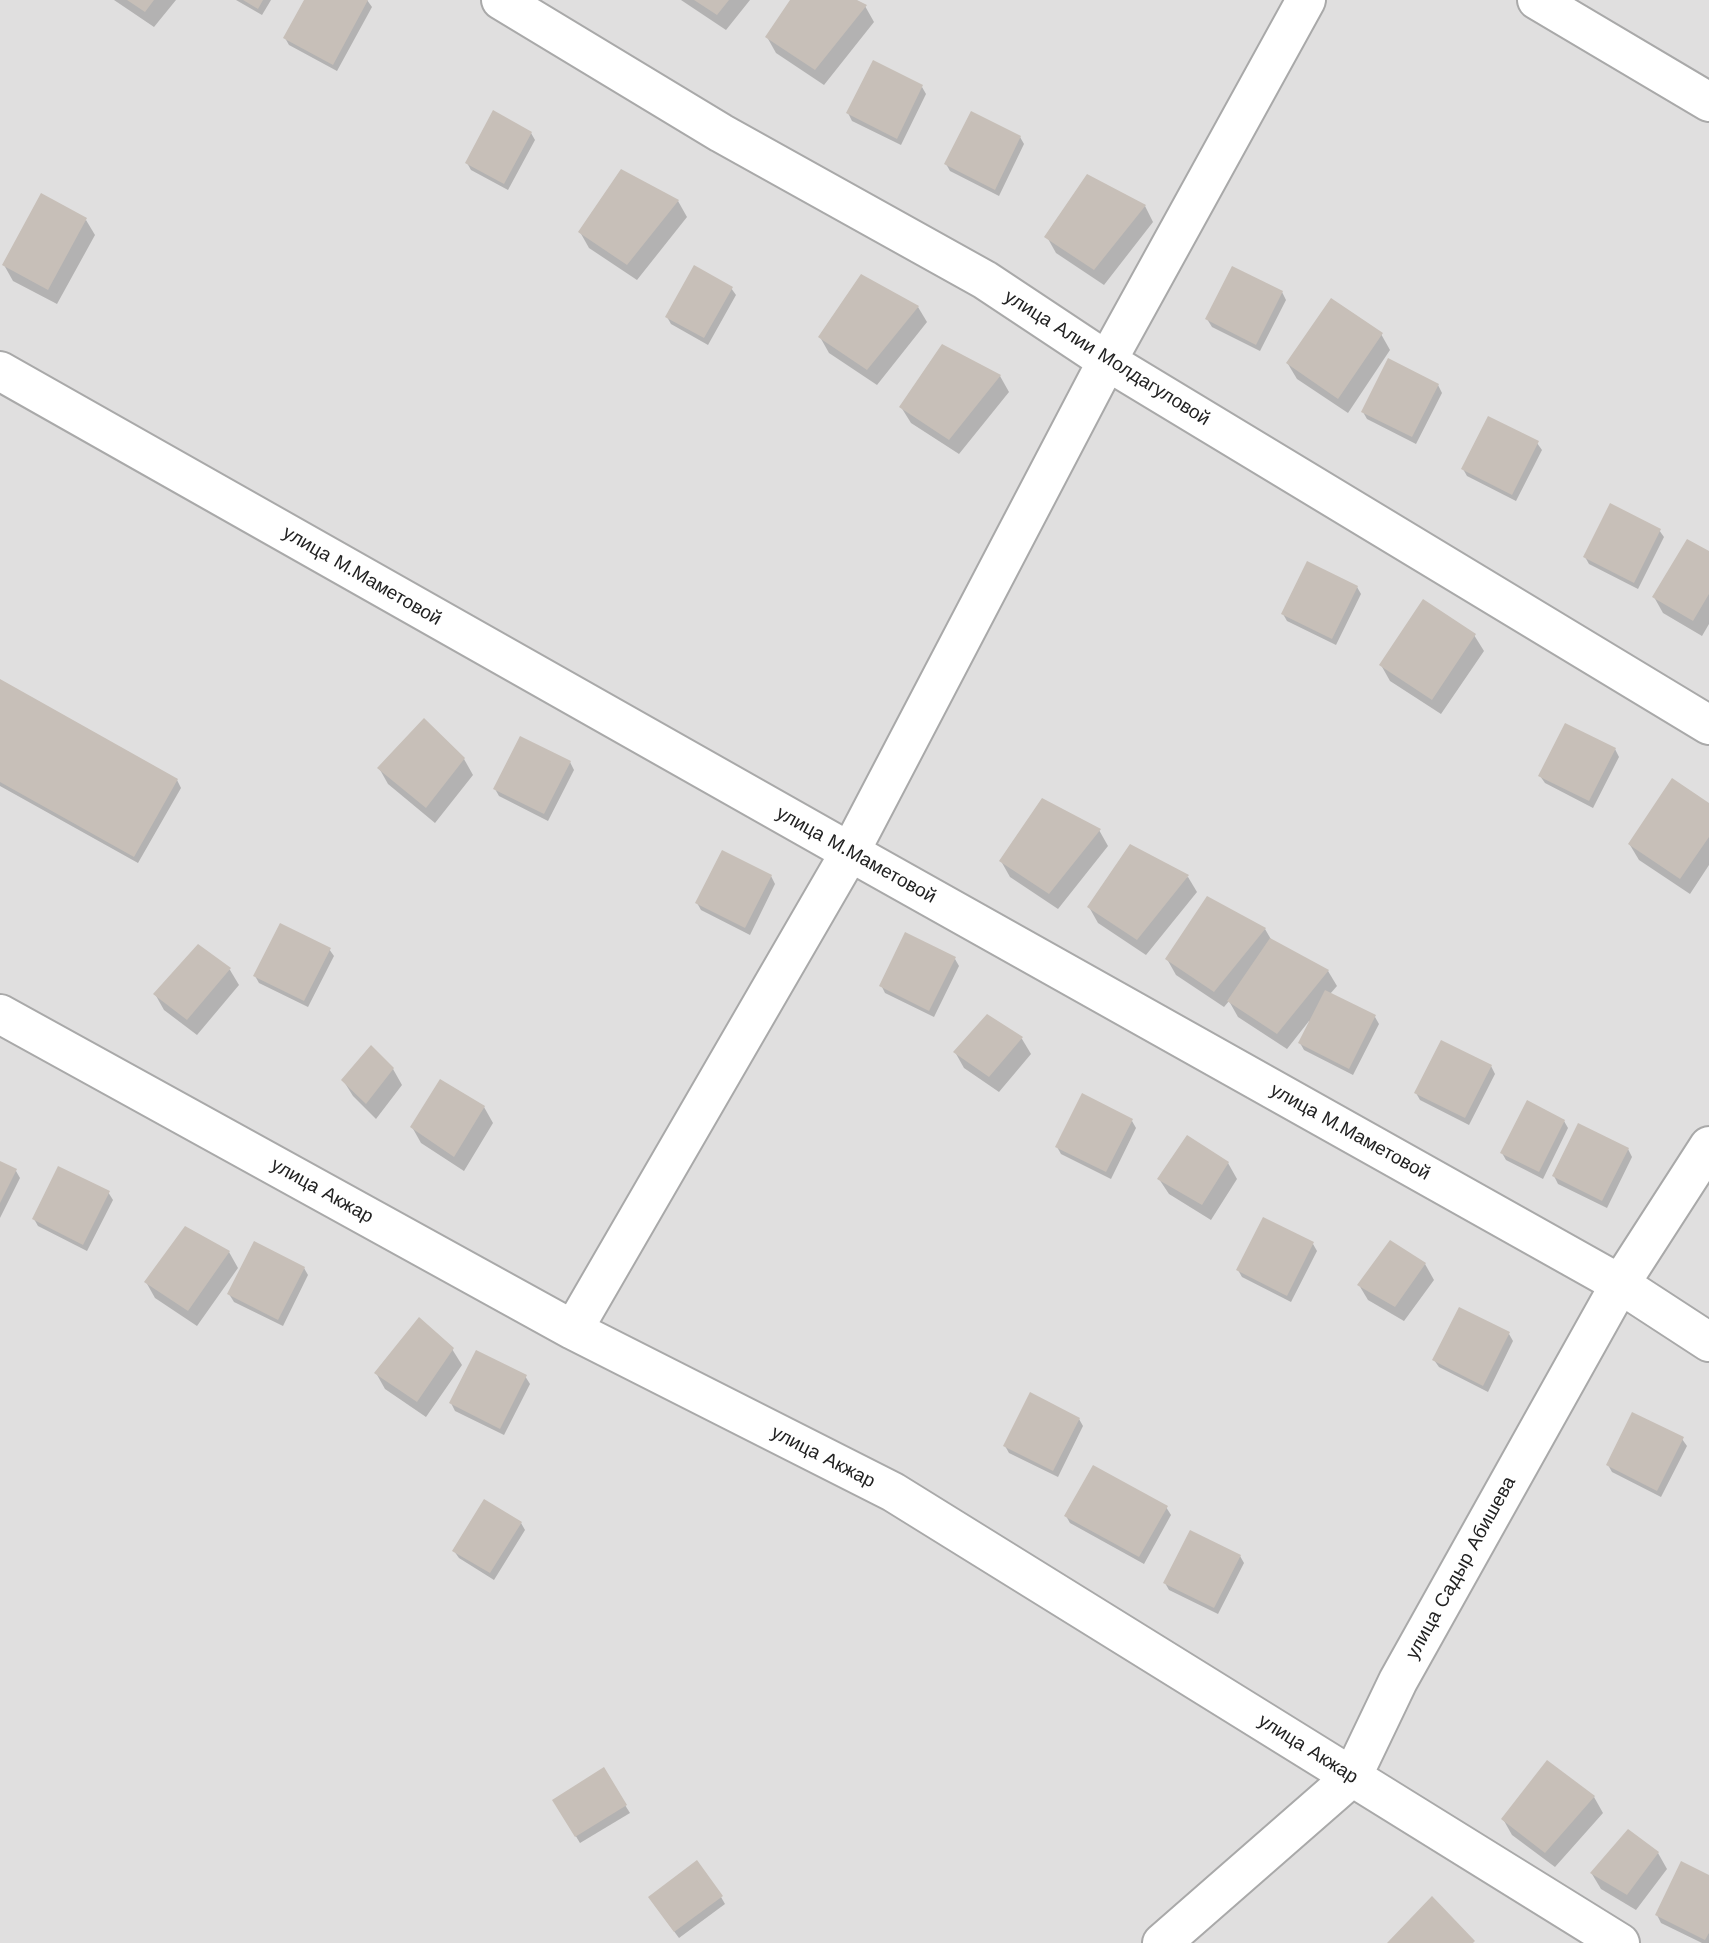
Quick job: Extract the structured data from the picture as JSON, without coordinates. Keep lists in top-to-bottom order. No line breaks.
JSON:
{"streets":{"street":["улица Алии Молдагуловой","улица М.Маметовой","улица Акжар","улица Садыр Абишева"]},"crossings":[["улица М.Маметовой","улица Садыр Абишева"],["улица Акжар","улица Садыр Абишева"]]}
